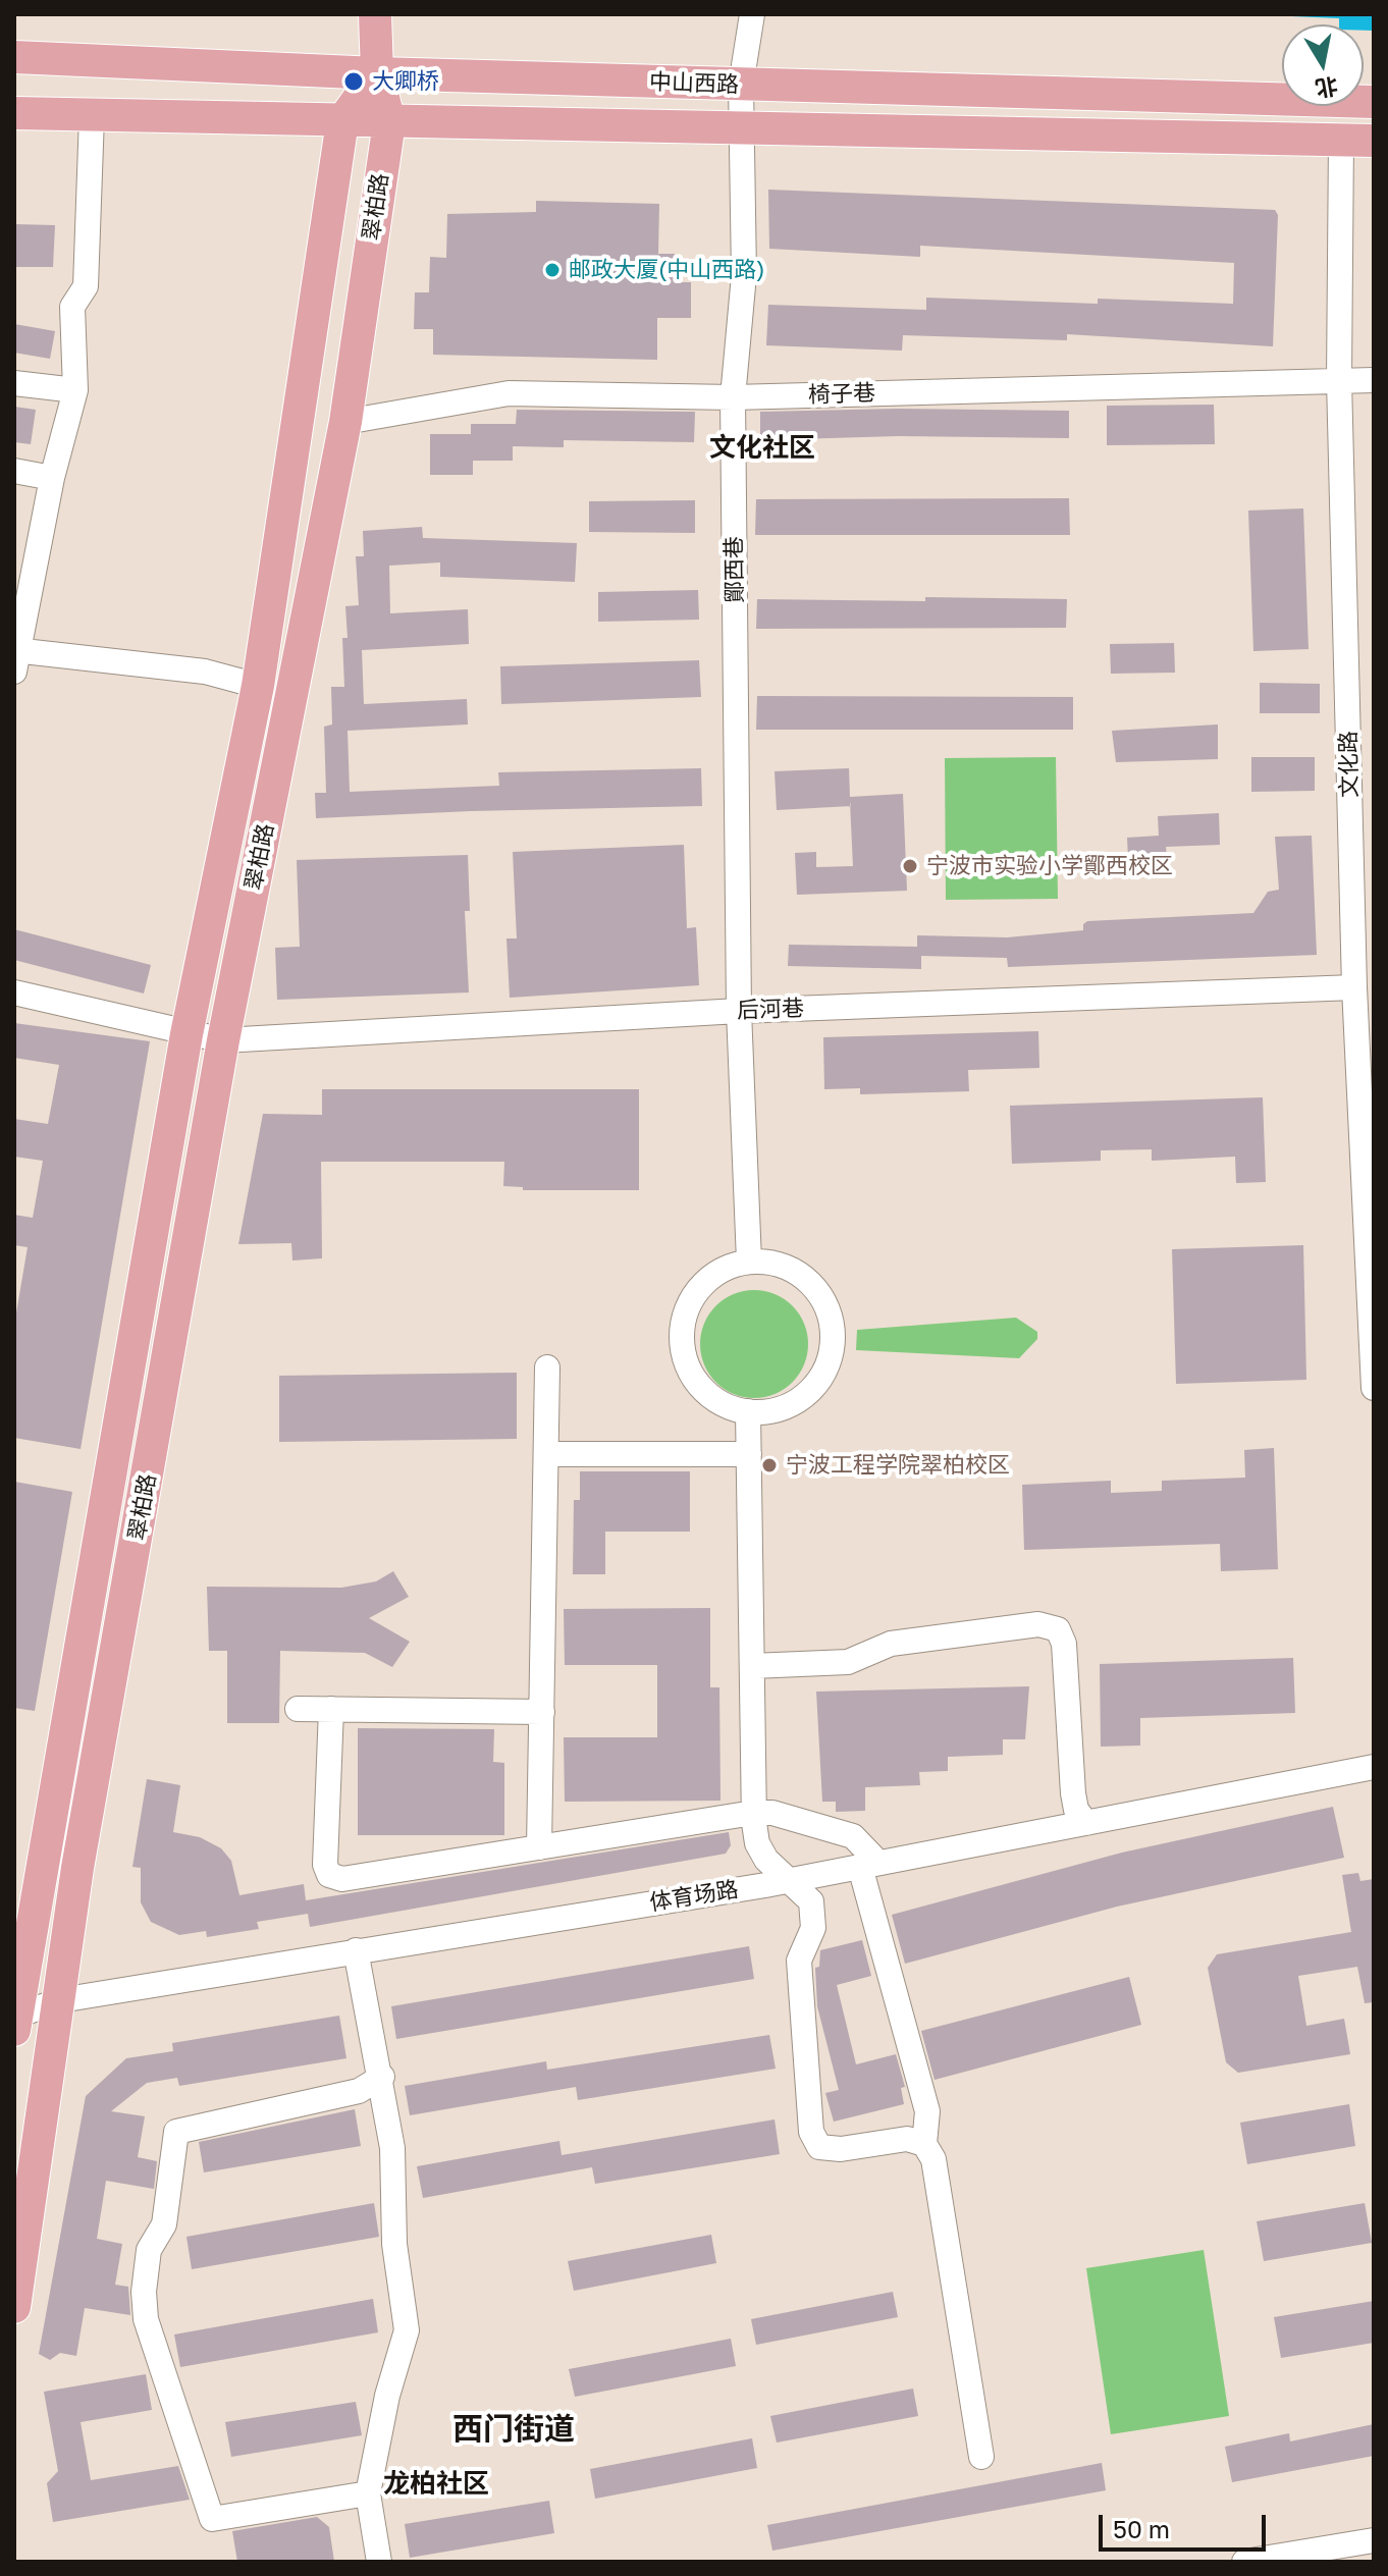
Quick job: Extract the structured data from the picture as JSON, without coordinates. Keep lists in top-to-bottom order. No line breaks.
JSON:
{"streets":{"main road":["中山西路","翠柏路"],"street":["椅子巷","鄮西巷","文化路","后河巷","体育场路"]},"crossings":[["中山西路","翠柏路"],["中山西路","鄮西巷"],["中山西路","文化路"],["翠柏路","椅子巷"],["翠柏路","后河巷"],["翠柏路","体育场路"],["椅子巷","鄮西巷"],["椅子巷","文化路"],["鄮西巷","后河巷"],["文化路","后河巷"]],"districts":["文化社区","西门街道","龙柏社区"],"places":["大卿桥","邮政大厦(中山西路)","宁波市实验小学鄮西校区","宁波工程学院翠柏校区"],"scale_bar":"50 m","north":"bottom"}
